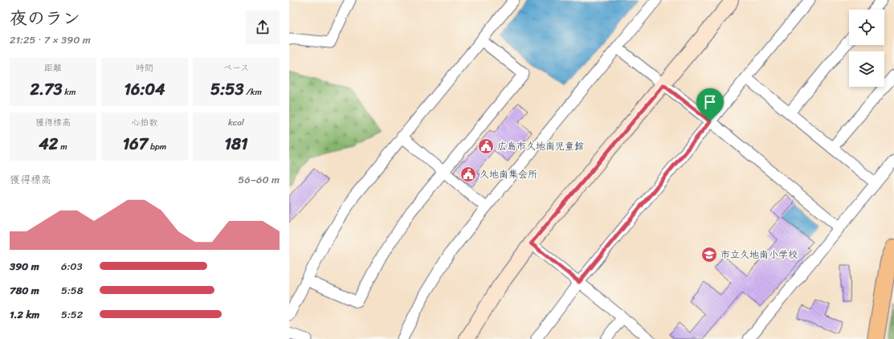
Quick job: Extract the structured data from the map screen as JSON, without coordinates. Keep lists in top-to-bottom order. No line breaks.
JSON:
{"places":{"public building":["広島市久地南児童館","久地南集会所"],"school or university":["市立久地南小学校"]},"page":{"heading":["夜のラン","21:25 · 7 × 390 m"],"stats":[["距離","2.73 km"],["時間","16:04"],["ペース","5:53 /km"],["獲得標高","42 m"],["心拍数","167 bpm"],["kcal","181"]],"chart":["獲得標高","56–60 m"],"list":[{"name":"390 m","note":"6:03"},{"name":"780 m","note":"5:58"},{"name":"1.2 km","note":"5:52"}]}}
